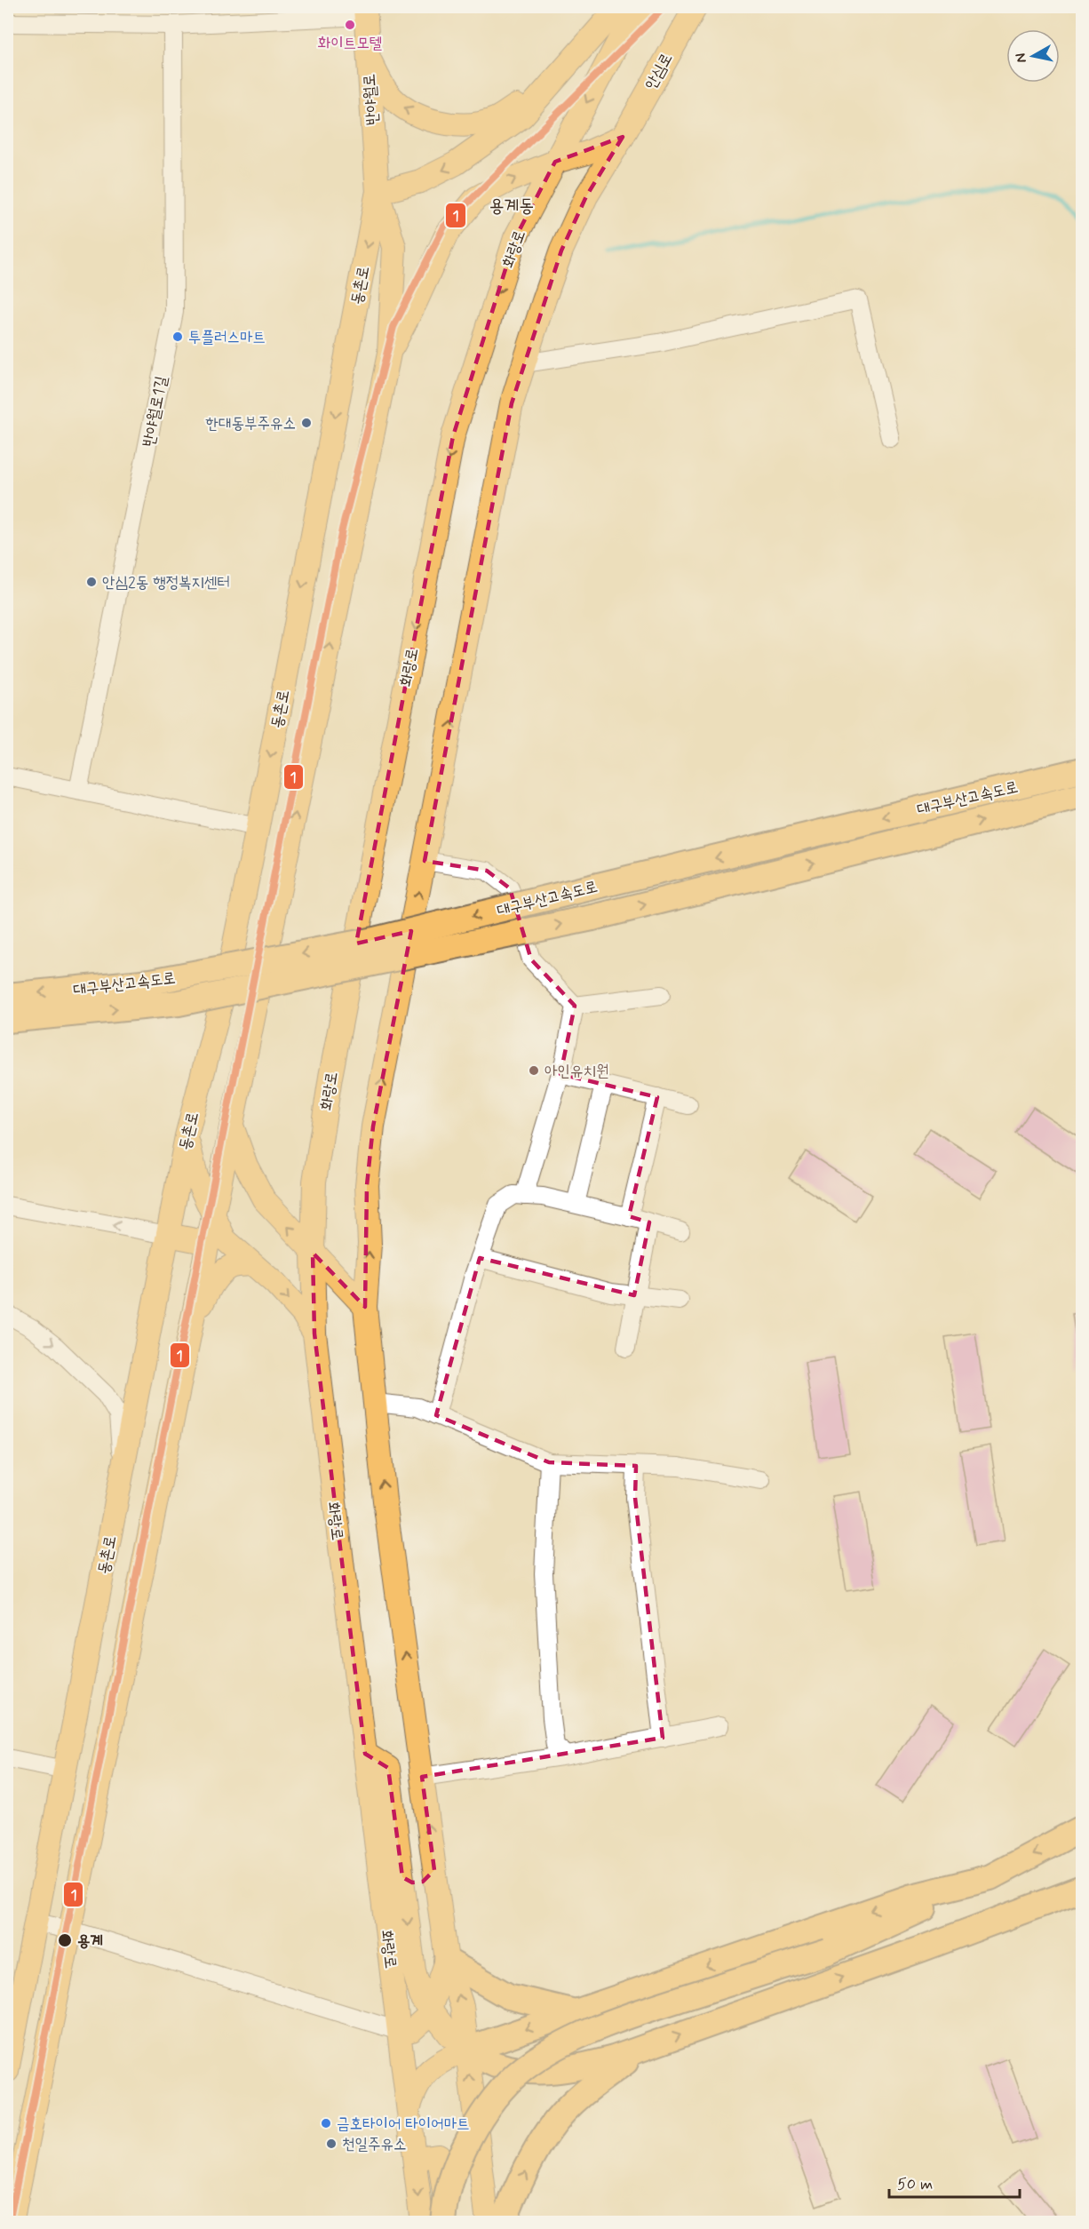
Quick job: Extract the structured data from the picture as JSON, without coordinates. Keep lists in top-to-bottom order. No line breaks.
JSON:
{"streets":{"highway":["대구부산고속도로"],"main road":["안심로","반야월로","화랑로","동촌로"],"street":["반야월로1길"]},"crossings":[["반야월로","동촌로"]],"districts":["용계동"],"places":["화이트모텔","투플러스마트","한대동부주유소","안심2동 행정복지센터","아인유치원","용계","금호타이어 타이어마트","천일주유소"],"lines":["transit line 1"],"scale_bar":"50 m","north":"left"}
